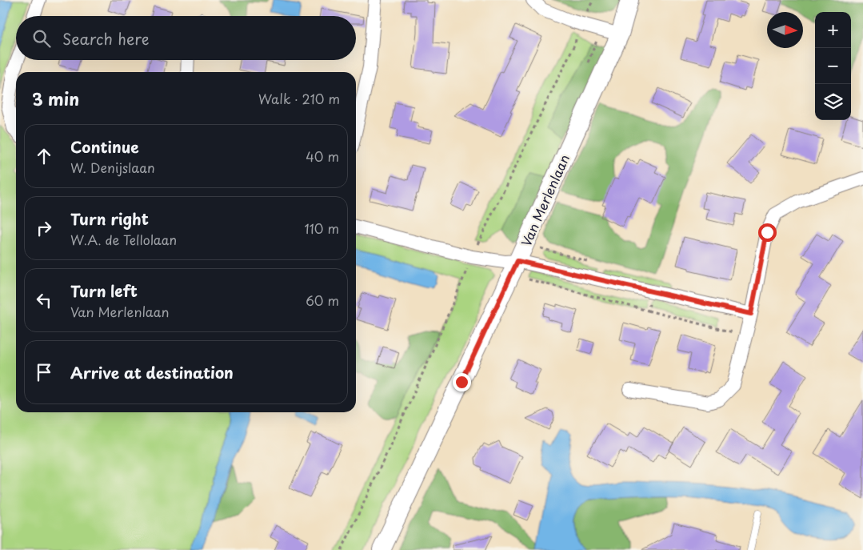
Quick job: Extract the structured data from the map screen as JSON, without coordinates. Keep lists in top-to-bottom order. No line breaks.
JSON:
{"streets":{"main road":["Van Merlenlaan"]},"north":"right","page":{"map_buttons":["+","−"],"search":"Search here","heading":["3 min","Walk · 210 m"],"list":[["Continue","W. Denijslaan","40 m"],["Turn right","W.A. de Tellolaan","110 m"],["Turn left","Van Merlenlaan","60 m"],"Arrive at destination"]}}
